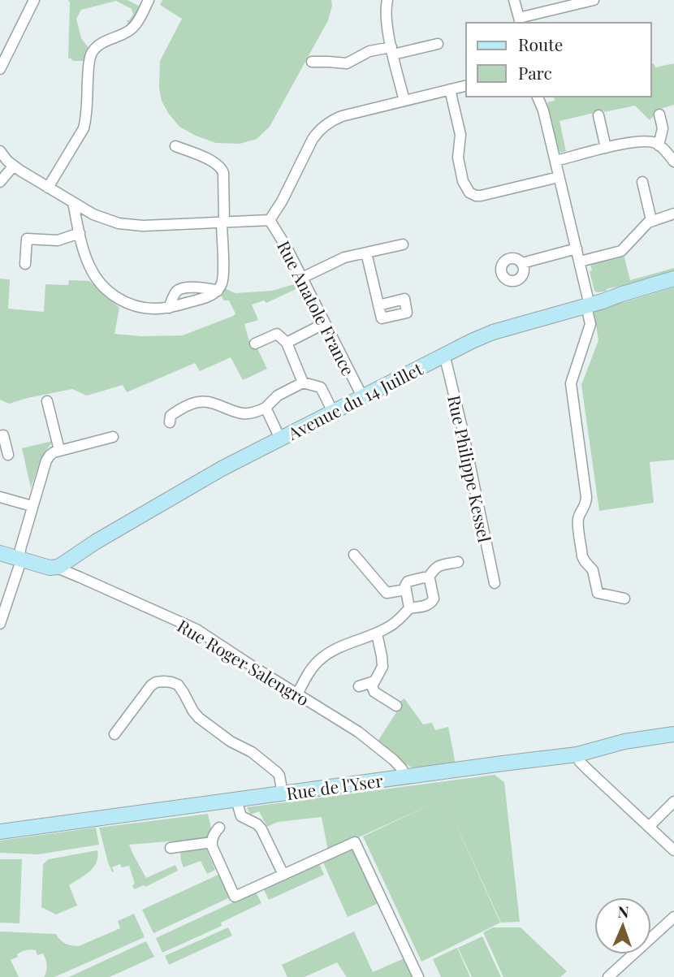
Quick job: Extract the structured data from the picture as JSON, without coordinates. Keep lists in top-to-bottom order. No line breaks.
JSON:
{"streets":{"street":["Rue Anatole France","Avenue du 14 Juillet","Rue Philippe Kessel","Rue Roger Salengro","Rue de l'Yser"]},"crossings":[["Rue Anatole France","Avenue du 14 Juillet"],["Avenue du 14 Juillet","Rue Philippe Kessel"],["Avenue du 14 Juillet","Rue Roger Salengro"],["Rue Roger Salengro","Rue de l'Yser"]],"legend":["Route","Parc"],"north":"top"}
